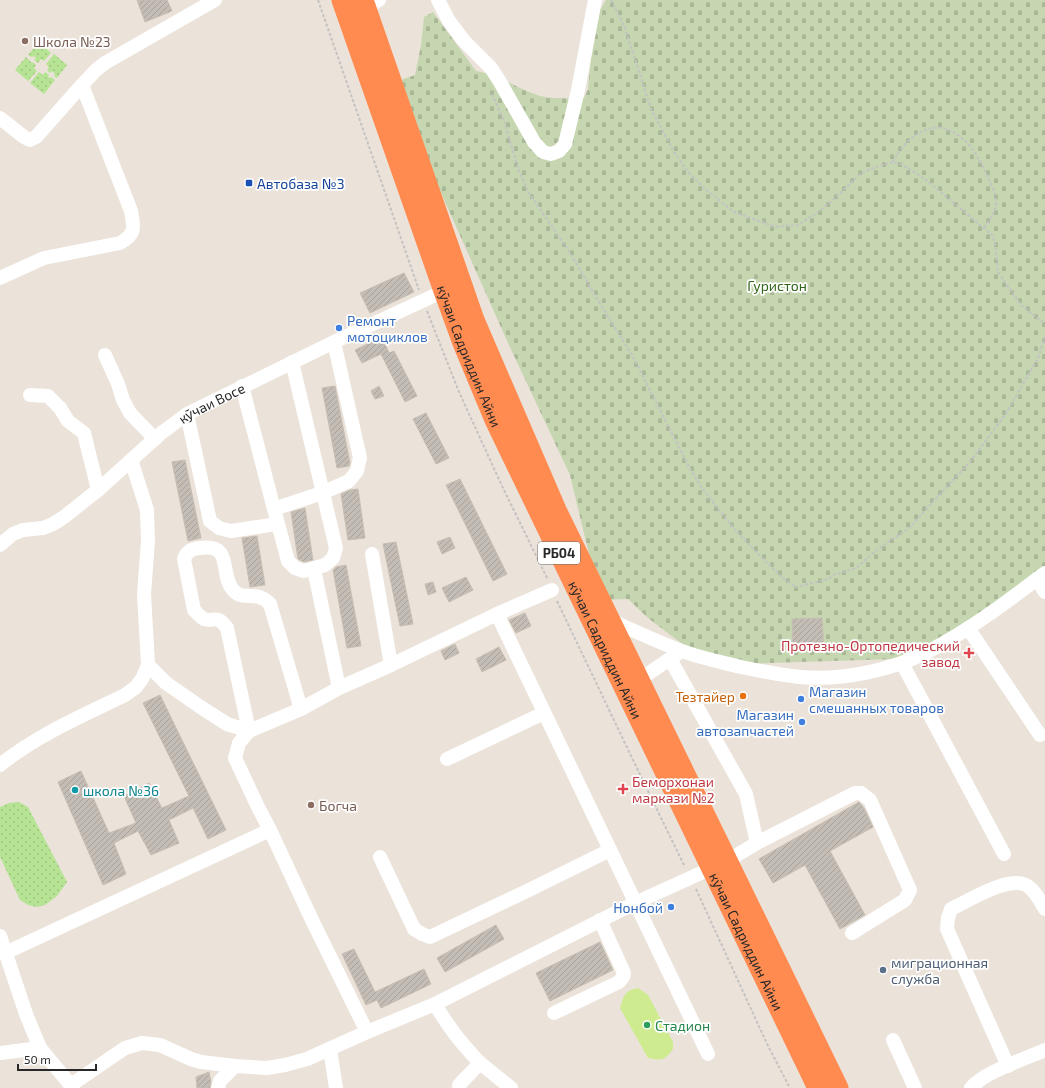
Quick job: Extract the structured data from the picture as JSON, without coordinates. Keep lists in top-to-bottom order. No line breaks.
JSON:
{"streets":{"highway":["кӯчаи Садриддин Айни","РБ04"],"street":["кӯчаи Восе"]},"crossings":[["кӯчаи Садриддин Айни","кӯчаи Восе"]],"parks":["Гуристон"],"places":{"other":["Школа №23","Ремонт мотоциклов","Тезтайер","Магазин смешанных товаров","Магазин автозапчастей","школа №36","Богча","Нонбой","миграционная служба","Стадион"],"transit":["Автобаза №3"],"health":["Протезно-Ортопедический завод","Беморхонаи маркази №2"]},"scale_bar":"50 m"}
